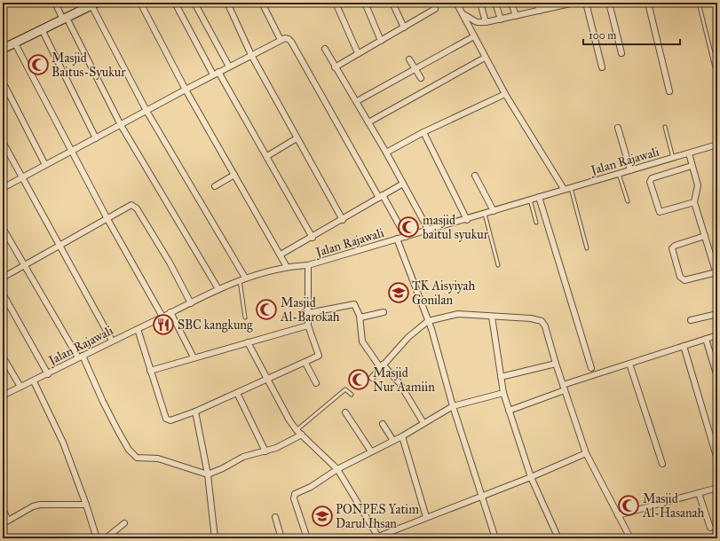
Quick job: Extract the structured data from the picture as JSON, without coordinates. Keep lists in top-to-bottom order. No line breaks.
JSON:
{"streets":{"street":["Jalan Rajawali"]},"places":{"mosque":["Masjid Baitus-Syukur","masjid baitul syukur","Masjid Al-Barokah","Masjid Nur Aamiin","Masjid Al-Hasanah"],"school or university":["TK Aisyiyah Gonilan","PONPES Yatim Darul Ihsan"],"restaurant":["SBC kangkung"]},"scale_bar":"100 m"}
